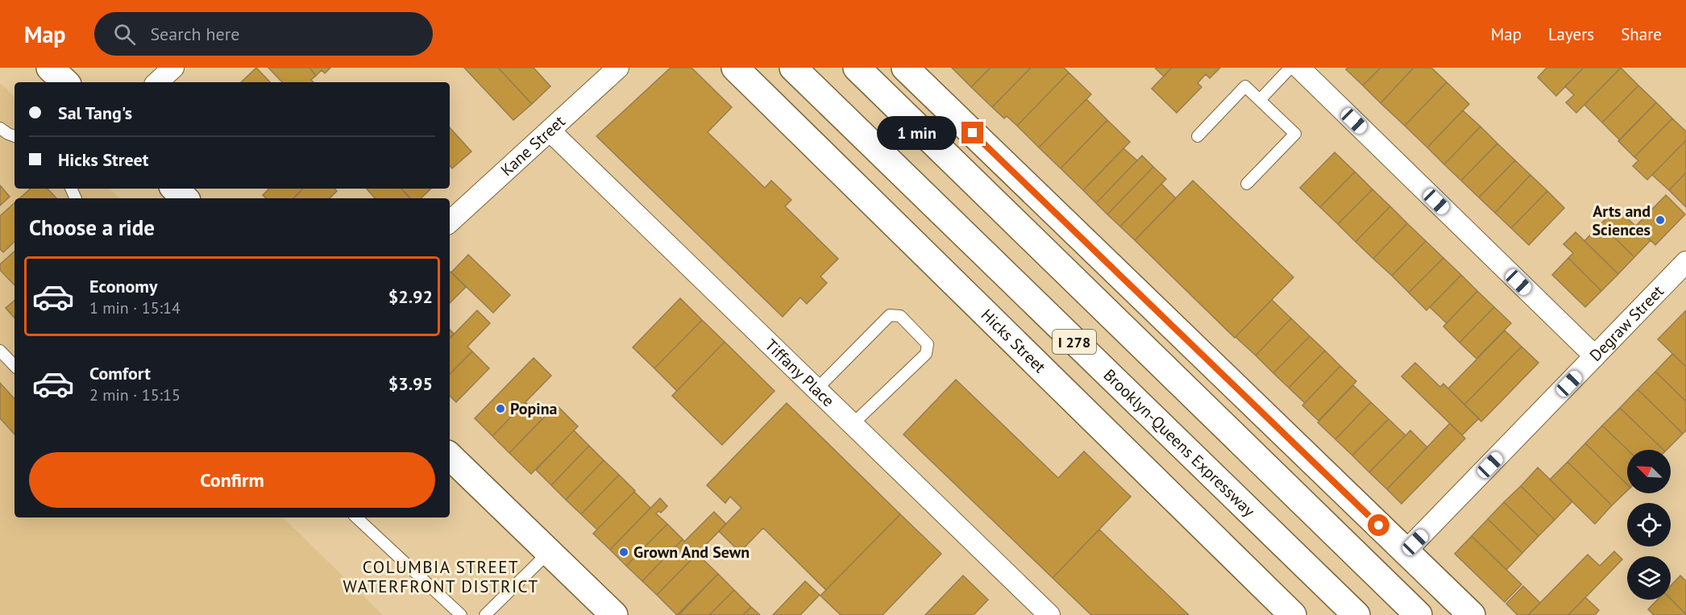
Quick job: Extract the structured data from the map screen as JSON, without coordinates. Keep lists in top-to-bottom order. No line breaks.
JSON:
{"streets":{"main road":["Hicks Street","I 278","Brooklyn-Queens Expressway"],"street":["Kane Street","Degraw Street","Tiffany Place"]},"crossings":[["Kane Street","Tiffany Place"]],"districts":["COLUMBIA STREET WATERFRONT DISTRICT"],"places":["Arts and Sciences","Popina","Grown And Sewn"],"north":"top left","page":{"header":"Map","search":"Search here","nav":["Map","Layers","Share"],"banner":["Sal Tang's","Hicks Street"],"bubble":"1 min","heading":"Choose a ride","list":[{"name":"Economy","note":"1 min · 15:14","value":"$2.92"},{"name":"Comfort","note":"2 min · 15:15","value":"$3.95"}],"buttons":"Confirm"}}
